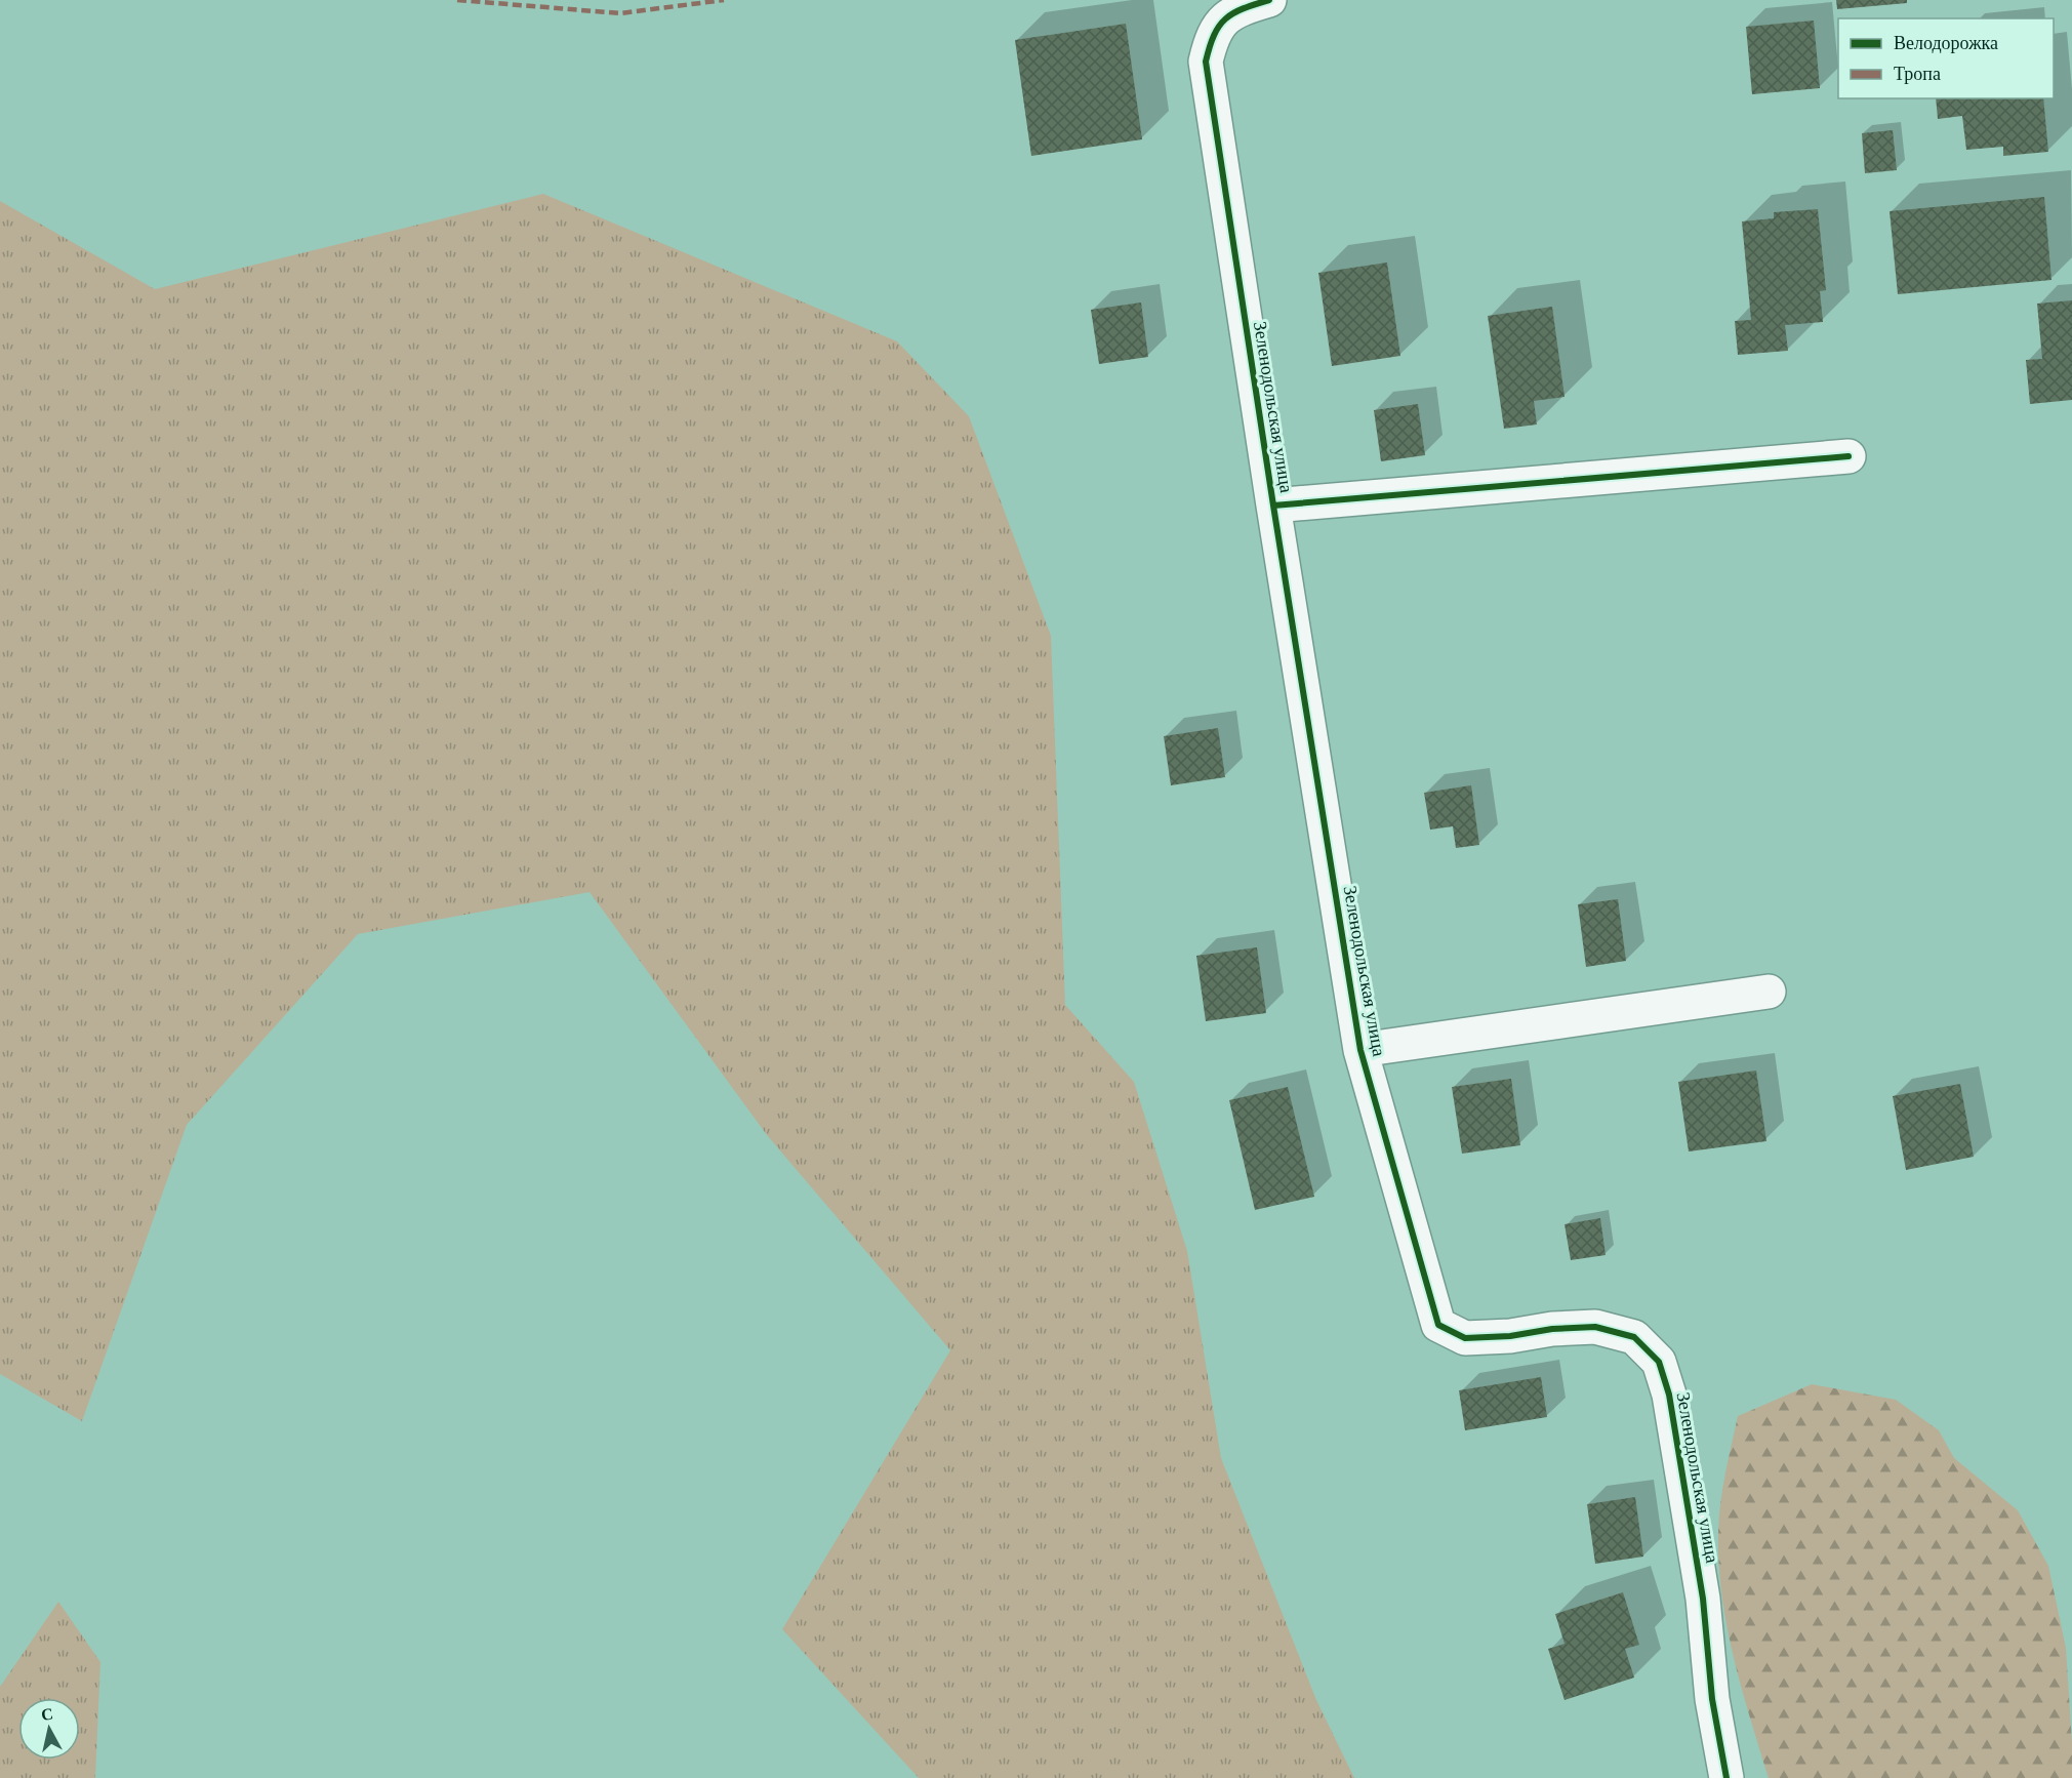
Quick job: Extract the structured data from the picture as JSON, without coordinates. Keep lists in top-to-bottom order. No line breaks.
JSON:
{"streets":{"street":["Зеленодольская улица"]},"legend":["Велодорожка","Тропа"],"north":"top"}
